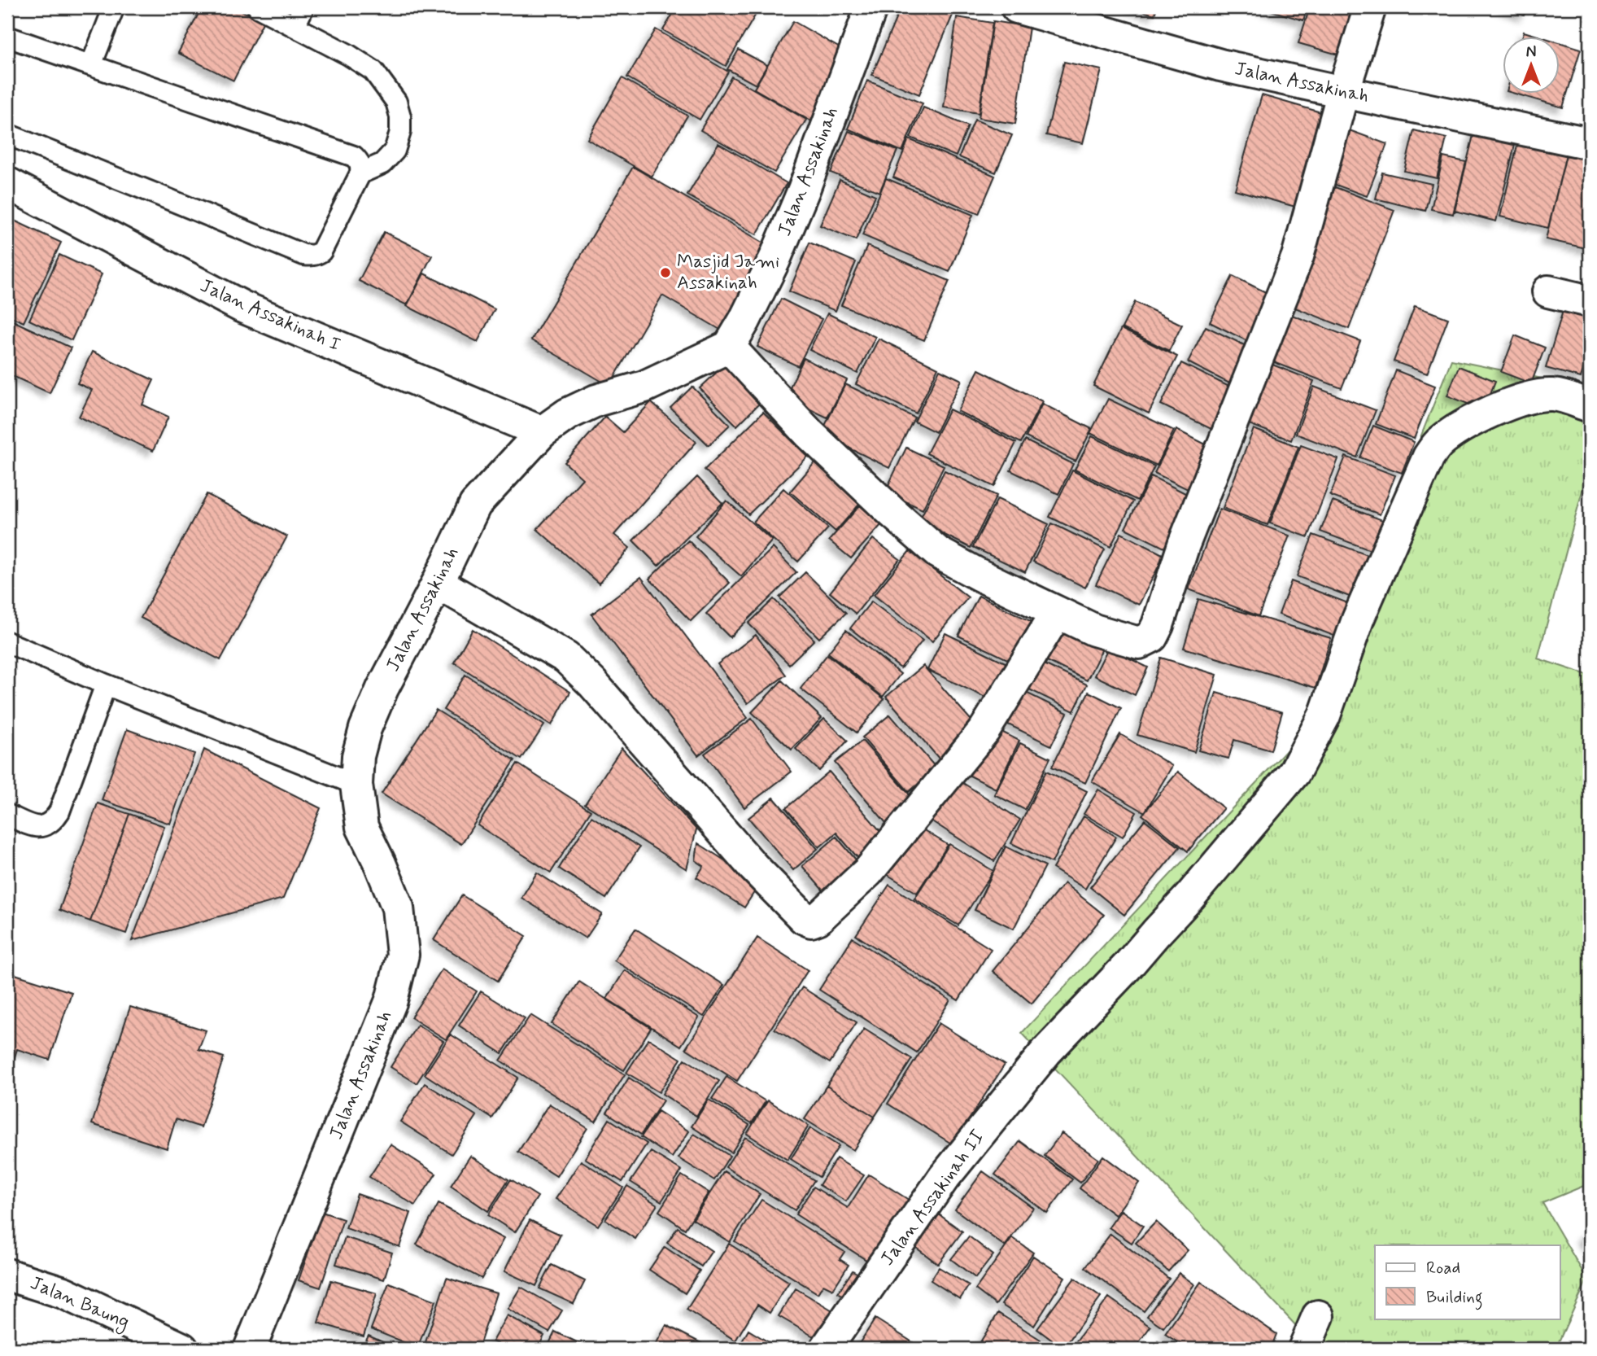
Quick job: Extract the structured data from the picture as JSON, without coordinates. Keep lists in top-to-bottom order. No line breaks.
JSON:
{"streets":{"street":["Jalan Assakinah","Jalan Assakinah I","Jalan Assakinah II","Jalan Baung"]},"crossings":[["Jalan Assakinah","Jalan Assakinah I"]],"places":["Masjid Jami Assakinah"],"legend":["Road","Building"],"north":"top"}
